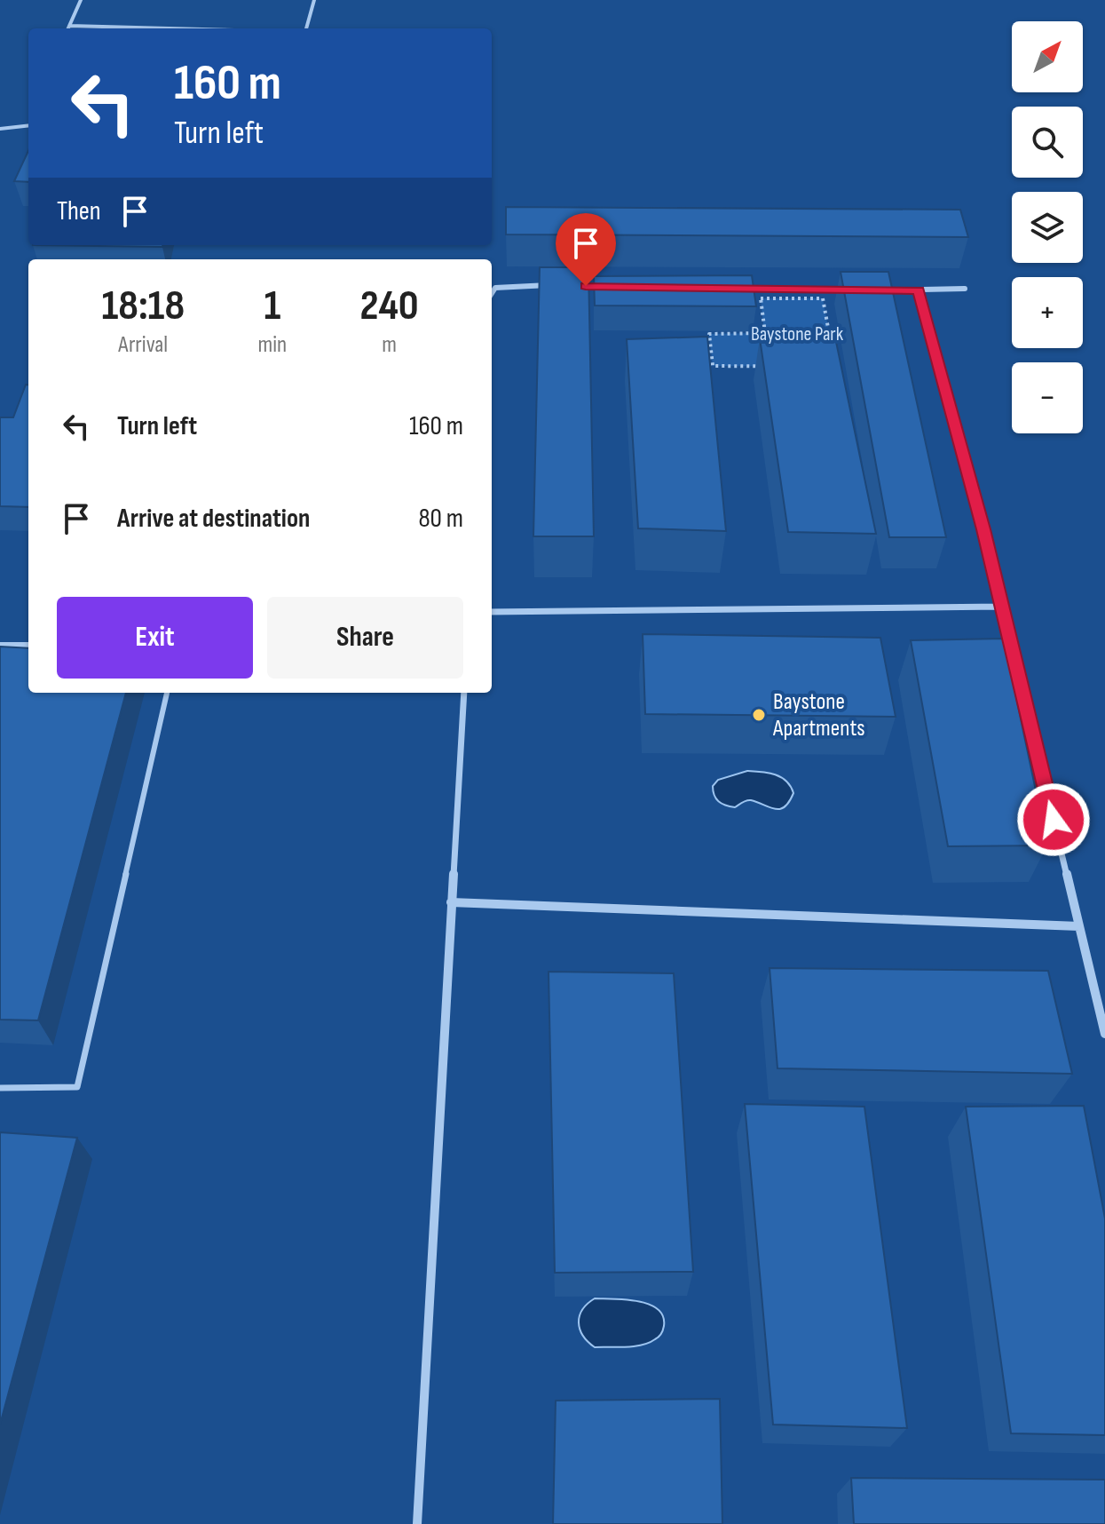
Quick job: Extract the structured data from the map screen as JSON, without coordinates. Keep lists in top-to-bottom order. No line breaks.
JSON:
{"parks":["Baystone Park"],"places":["Baystone Apartments"],"north":"top right","page":{"map_buttons":["+","−"],"turn":["160 m","Turn left"],"then":"Then","eta":["18:18","Arrival","1","min","240","m"],"list":[{"name":"Turn left","value":"160 m"},{"name":"Arrive at destination","value":"80 m"}],"buttons":["Exit","Share"]}}
